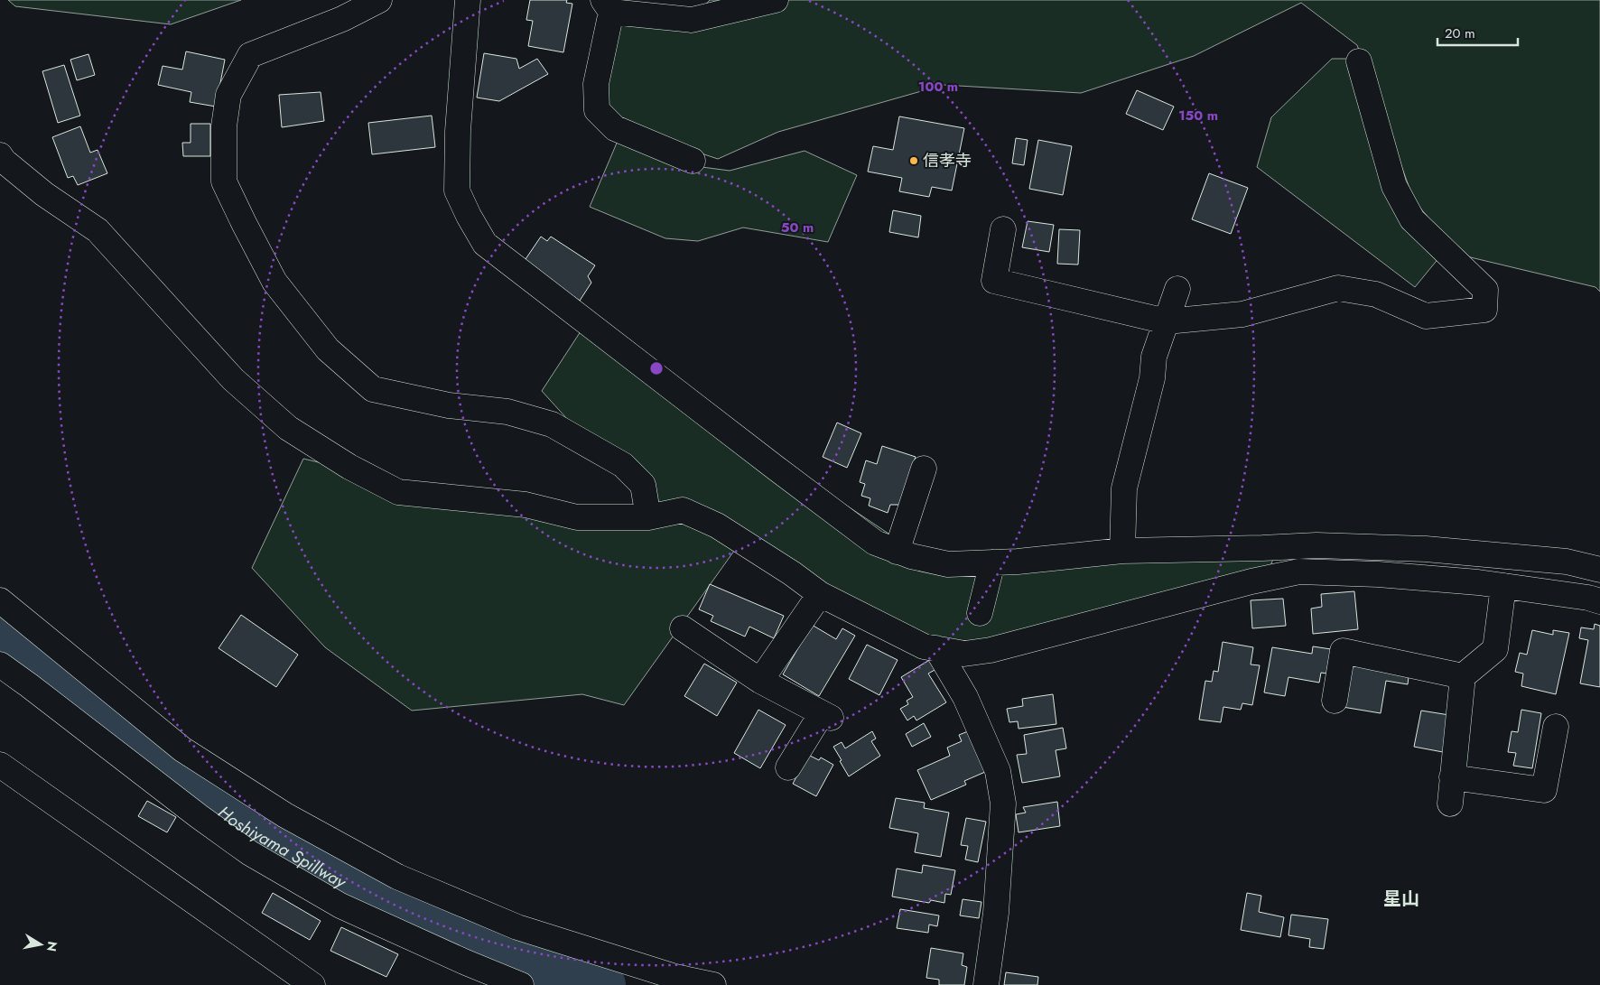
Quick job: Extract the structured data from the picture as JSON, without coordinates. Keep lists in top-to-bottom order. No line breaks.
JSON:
{"districts":["星山"],"water":["Hoshiyama Spillway"],"places":["信孝寺"],"scale_bar":"20 m","north":"right","rings":["100 m","150 m","50 m"]}
